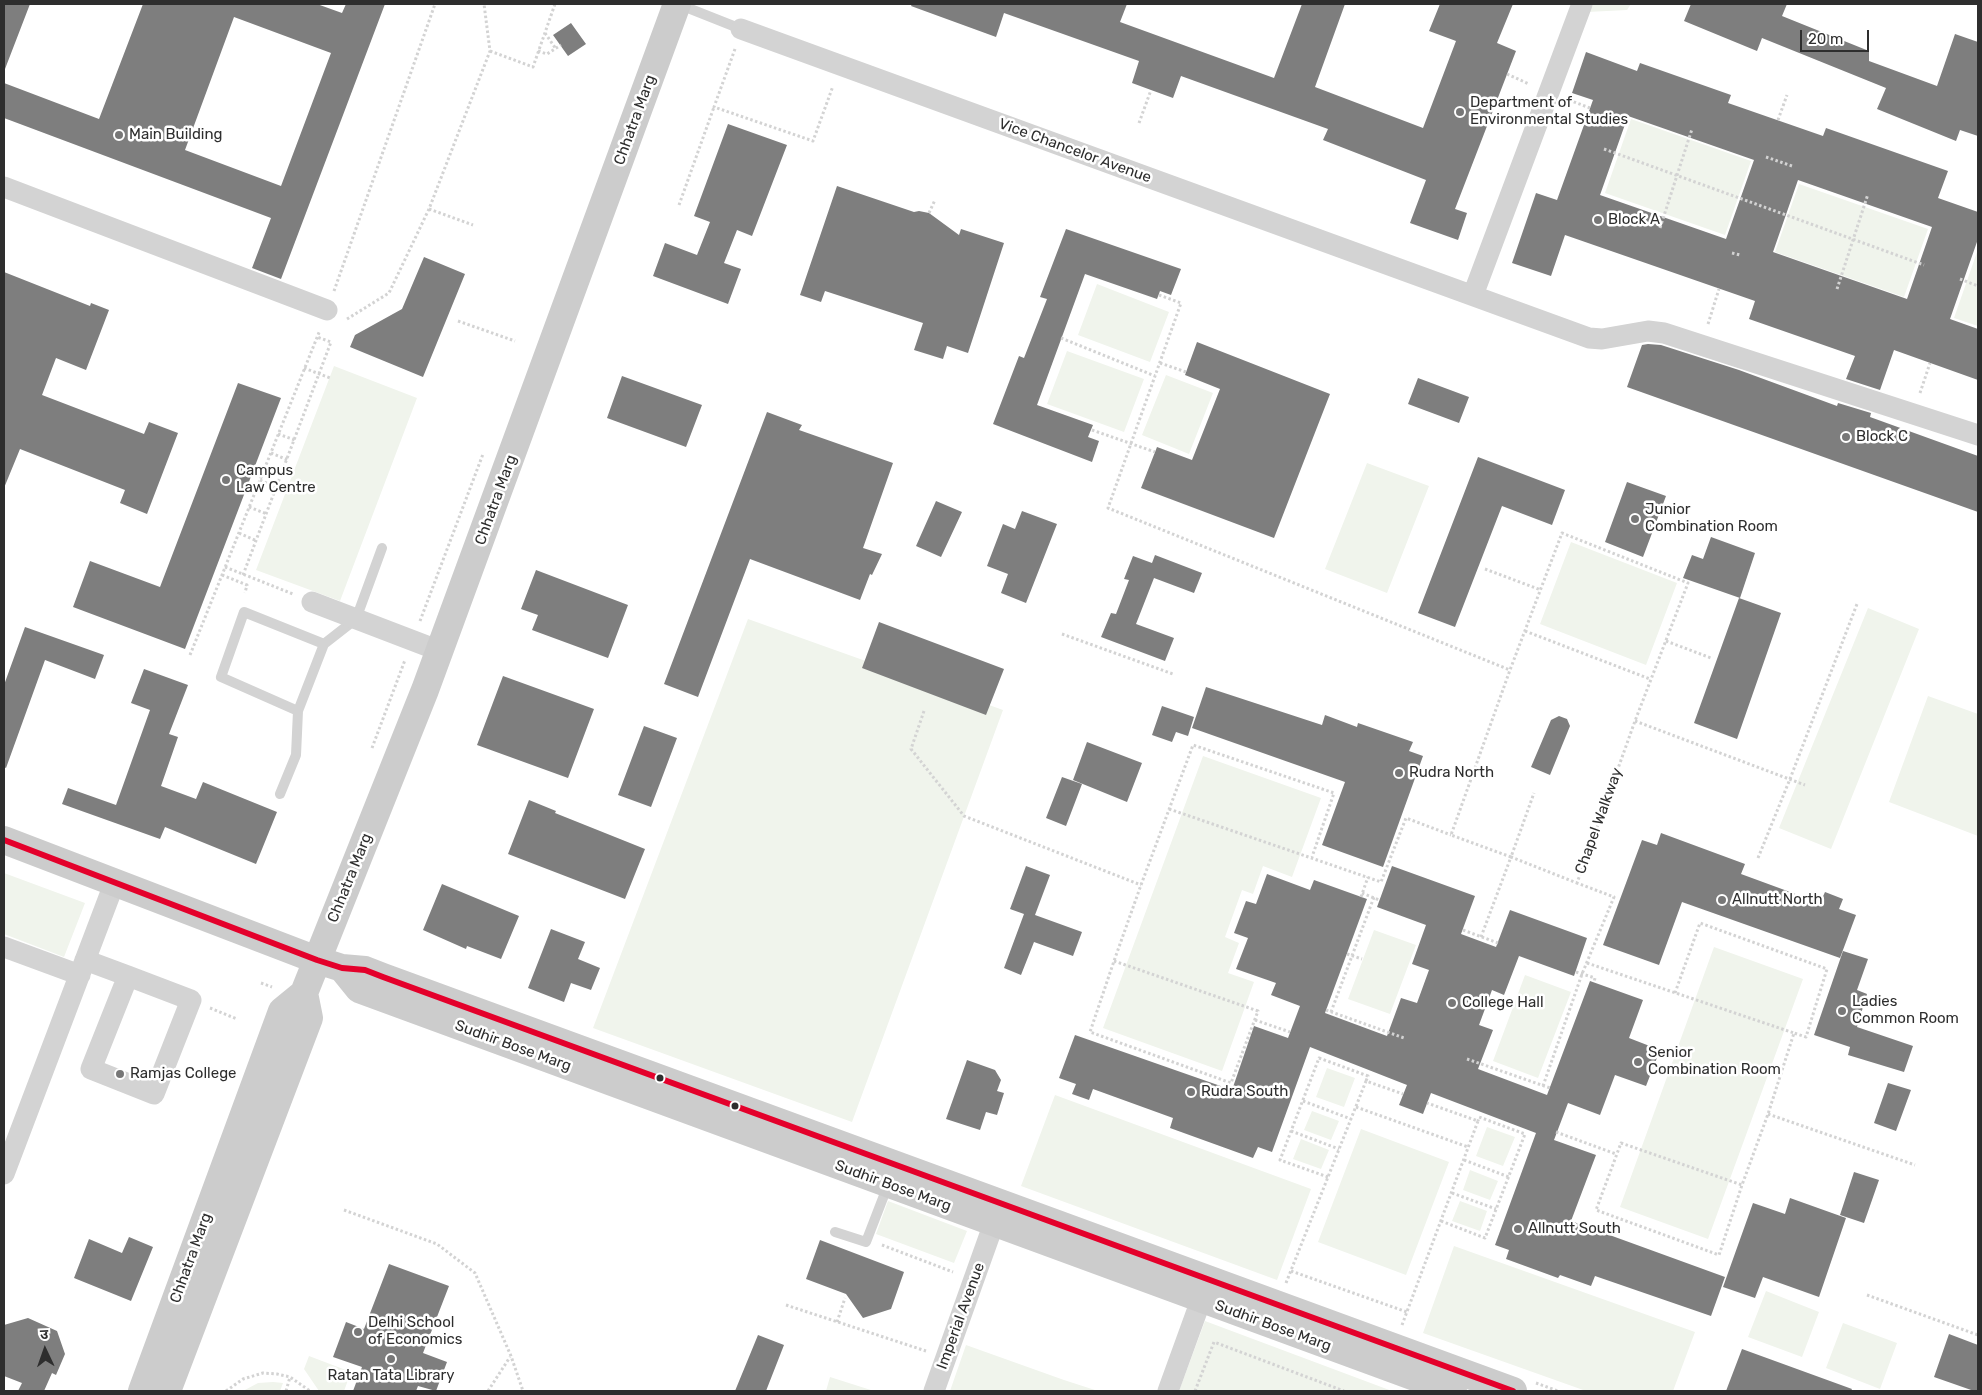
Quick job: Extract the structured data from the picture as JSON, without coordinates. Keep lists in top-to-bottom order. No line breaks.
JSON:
{"streets":{"street":["Chhatra Marg","Vice Chancelor Avenue","Sudhir Bose Marg","Imperial Avenue"],"path":["Chapel Walkway"]},"crossings":[["Chhatra Marg","Vice Chancelor Avenue"],["Chhatra Marg","Sudhir Bose Marg"],["Sudhir Bose Marg","Imperial Avenue"]],"places":["Department of Environmental Studies","Main Building","Block A","Block C","Campus Law Centre","Junior Combination Room","Rudra North","Allnutt North","College Hall","Ladies Common Room","Senior Combination Room","Ramjas College","Rudra South","Allnutt South","Delhi School of Economics","Ratan Tata Library"],"scale_bar":"20 m","north":"top"}
